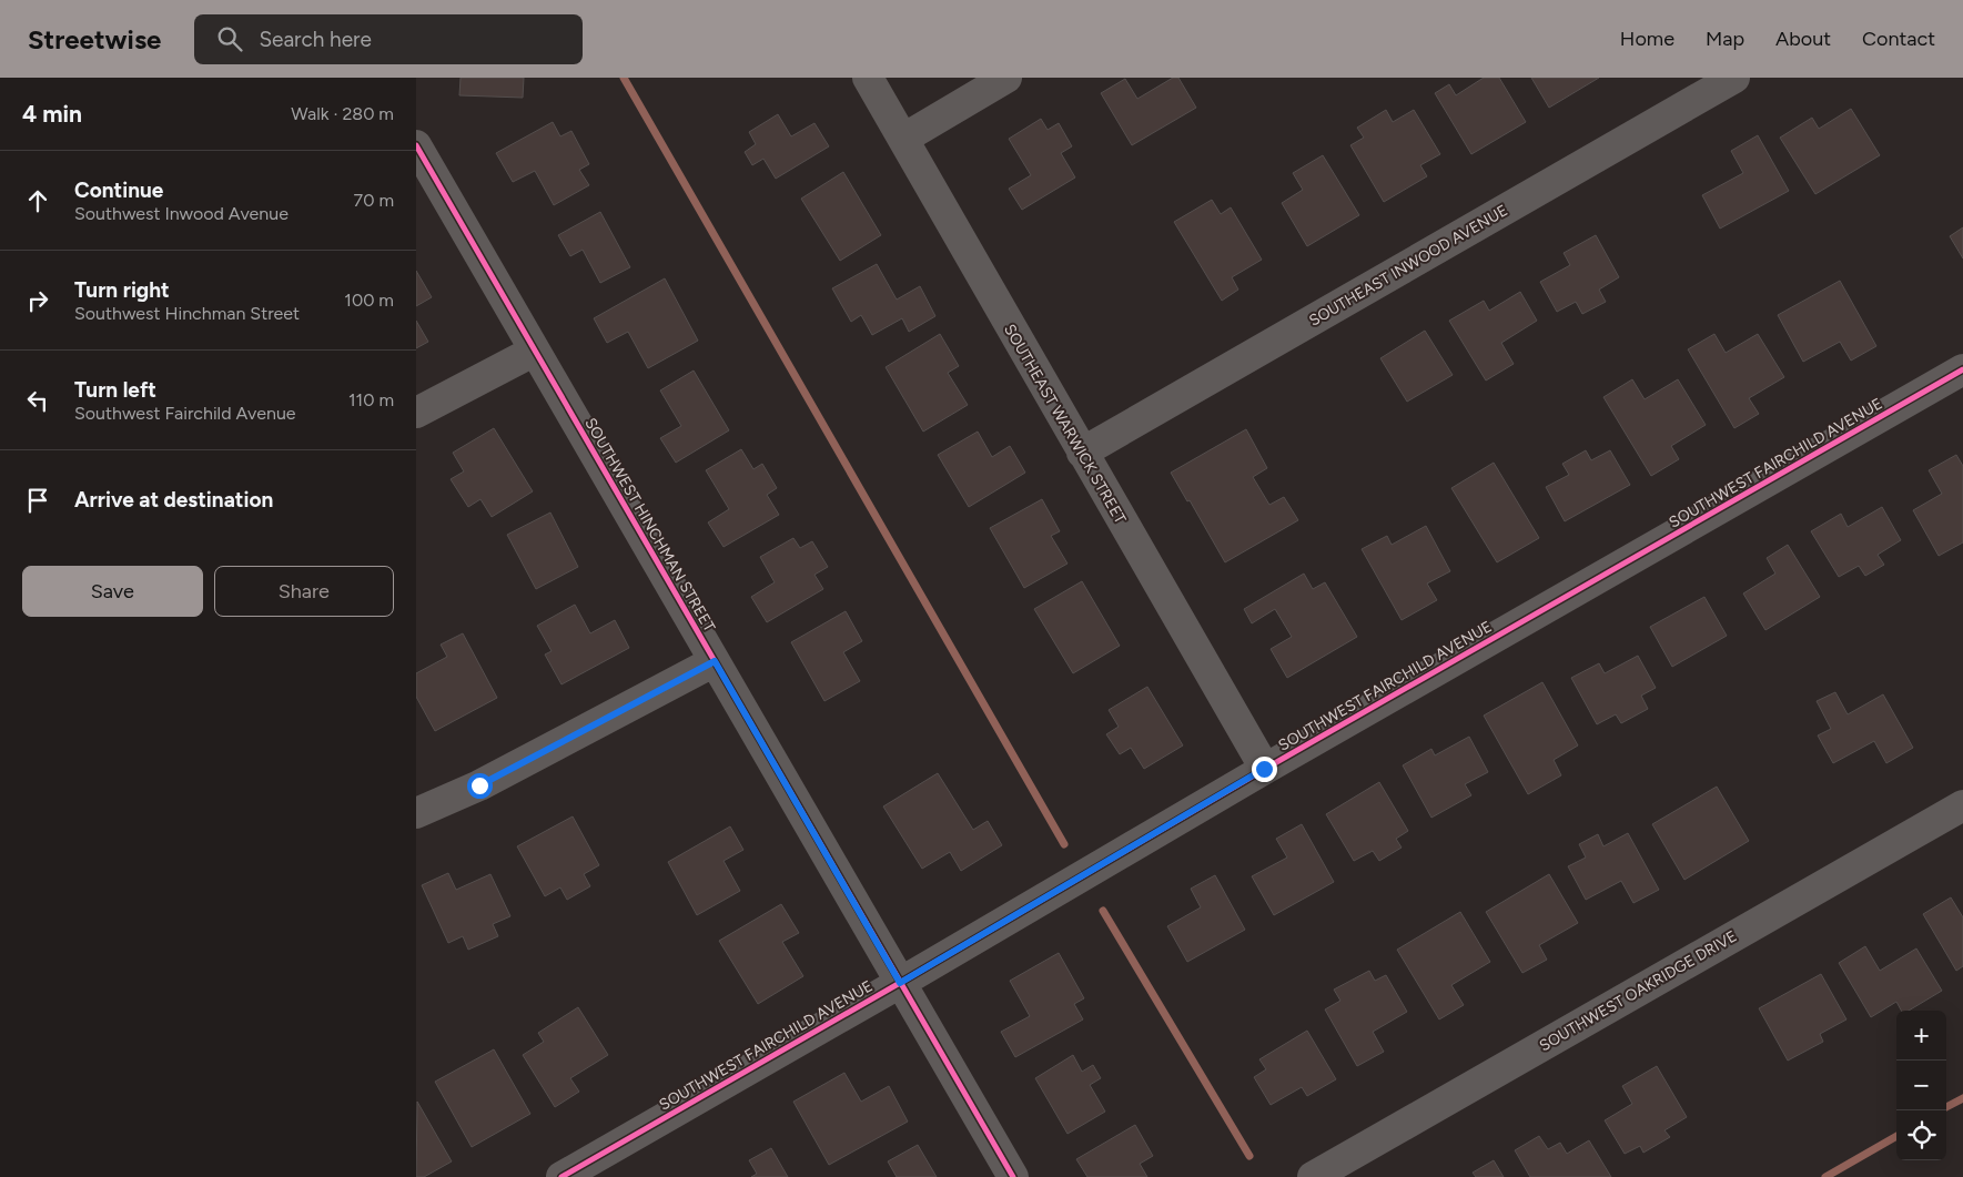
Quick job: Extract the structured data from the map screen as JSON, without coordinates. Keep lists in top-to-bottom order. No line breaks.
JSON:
{"streets":{"street":["SOUTHEAST INWOOD AVENUE","SOUTHEAST WARWICK STREET","SOUTHWEST FAIRCHILD AVENUE","SOUTHWEST HINCHMAN STREET","SOUTHWEST OAKRIDGE DRIVE"]},"crossings":[["SOUTHEAST INWOOD AVENUE","SOUTHEAST WARWICK STREET"],["SOUTHEAST WARWICK STREET","SOUTHWEST FAIRCHILD AVENUE"],["SOUTHWEST FAIRCHILD AVENUE","SOUTHWEST HINCHMAN STREET"]],"page":{"header":"Streetwise","search":"Search here","nav":["Home","Map","About","Contact"],"heading":["4 min","Walk · 280 m"],"list":[["Continue","Southwest Inwood Avenue","70 m"],["Turn right","Southwest Hinchman Street","100 m"],["Turn left","Southwest Fairchild Avenue","110 m"],"Arrive at destination"],"buttons":["Save","Share"],"map_buttons":["+","−"]}}
